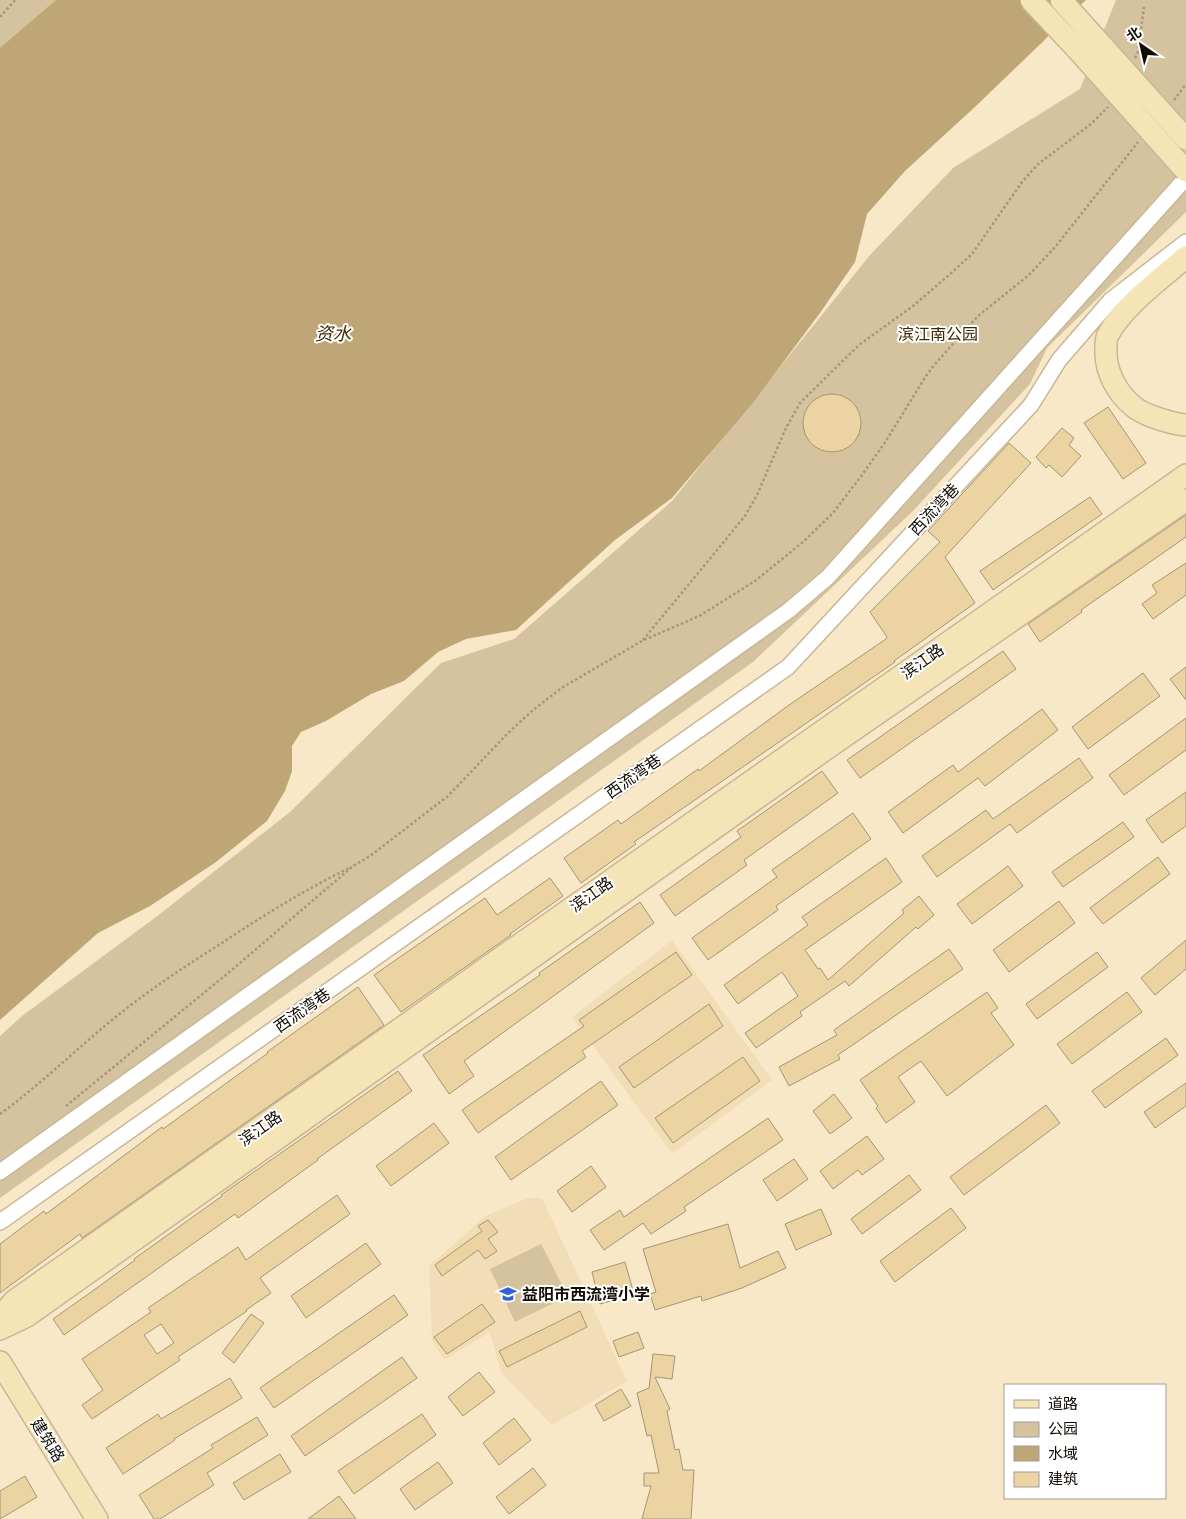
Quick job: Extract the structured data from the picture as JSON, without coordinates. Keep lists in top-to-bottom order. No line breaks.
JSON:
{"streets":{"main road":["滨江路","建筑路"],"street":["西流湾巷"]},"water":["资水"],"parks":["滨江南公园"],"places":{"school or university":["益阳市西流湾小学"]},"legend":["道路","公园","水域","建筑"],"north":"top left"}
